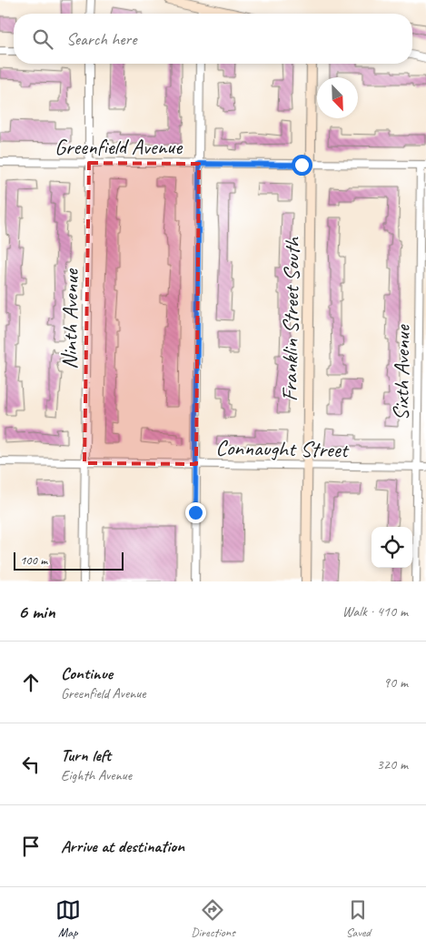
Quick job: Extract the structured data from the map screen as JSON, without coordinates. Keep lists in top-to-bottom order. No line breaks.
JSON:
{"streets":{"street":["Greenfield Avenue","Ninth Avenue","Franklin Street South","Sixth Avenue","Connaught Street"]},"crossings":[["Greenfield Avenue","Ninth Avenue"],["Greenfield Avenue","Franklin Street South"],["Greenfield Avenue","Sixth Avenue"],["Ninth Avenue","Connaught Street"],["Franklin Street South","Connaught Street"],["Sixth Avenue","Connaught Street"]],"scale_bar":"100 m","north":"bottom right","page":{"search":"Search here","scale":"100 m","heading":["6 min","Walk · 410 m"],"list":[["Continue","Greenfield Avenue","90 m"],["Turn left","Eighth Avenue","320 m"],"Arrive at destination"],"nav":["Map","Directions","Saved"]}}
